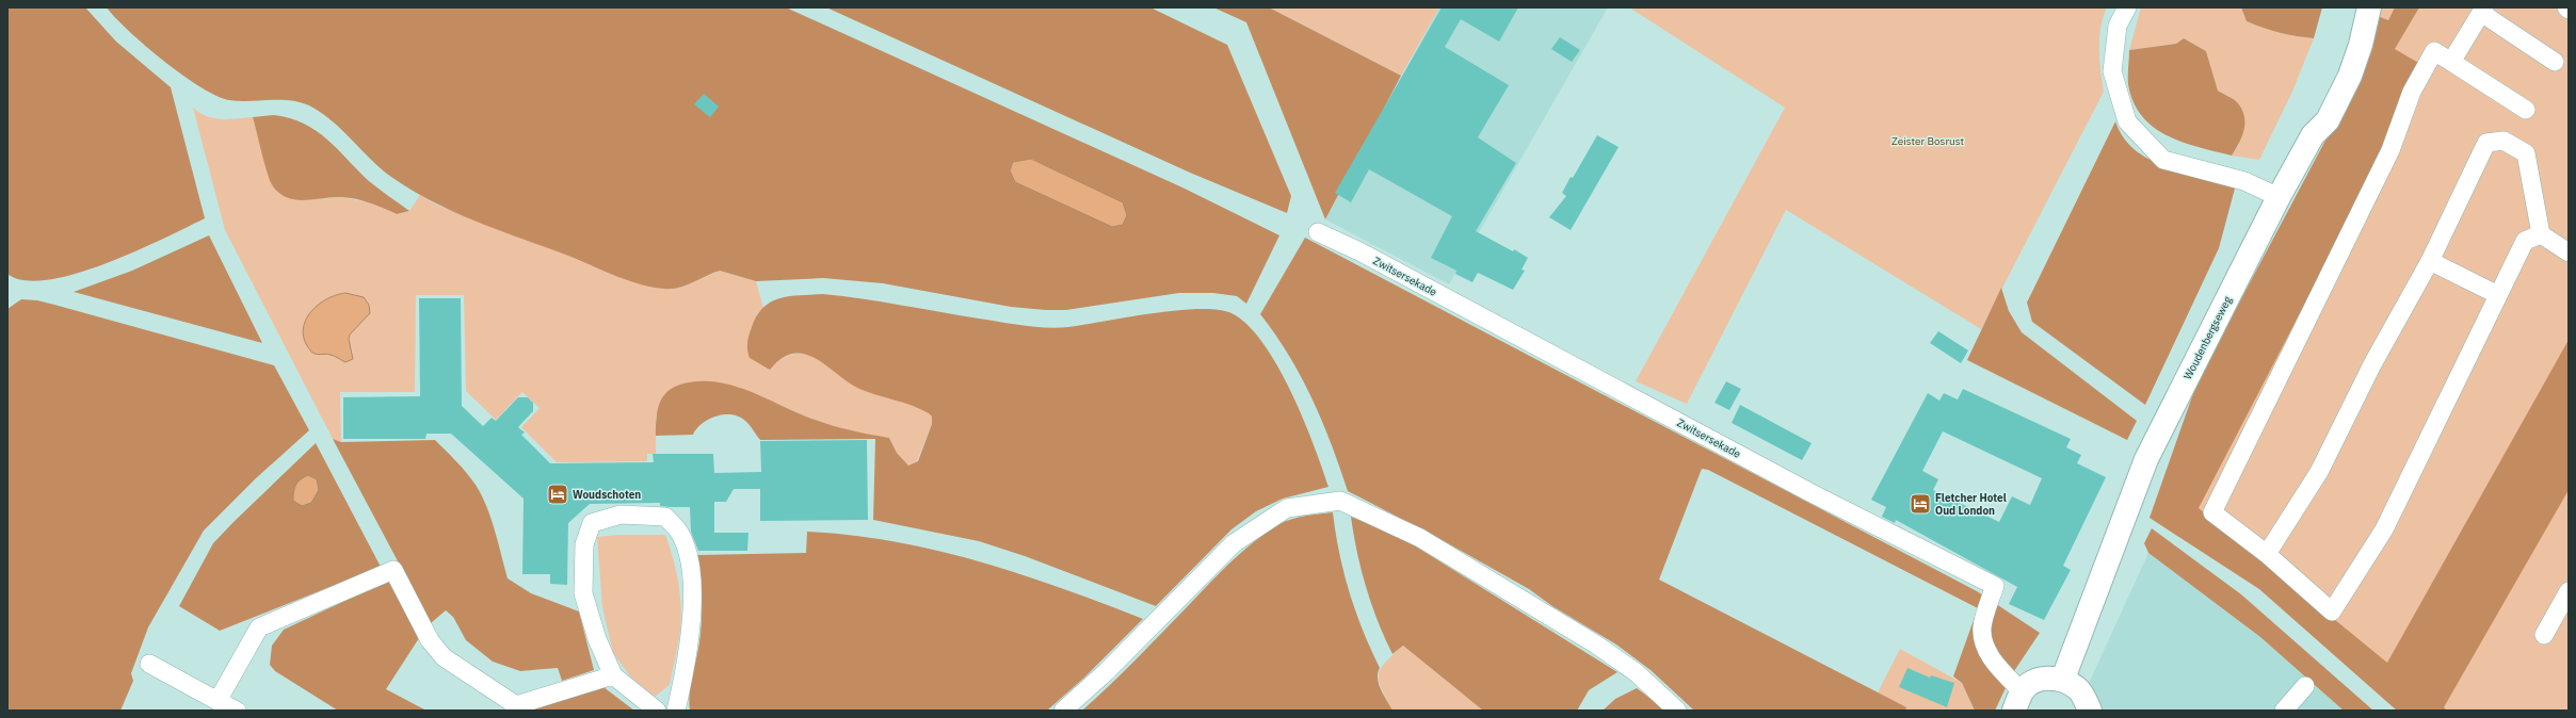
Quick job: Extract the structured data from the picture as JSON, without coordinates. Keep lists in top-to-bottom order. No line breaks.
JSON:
{"streets":{"main road":["Woudenbergseweg"],"street":["Zwitsersekade"]},"parks":["Zeister Bosrust"],"places":{"hotel":["Woudschoten","Fletcher Hotel Oud London"]}}
